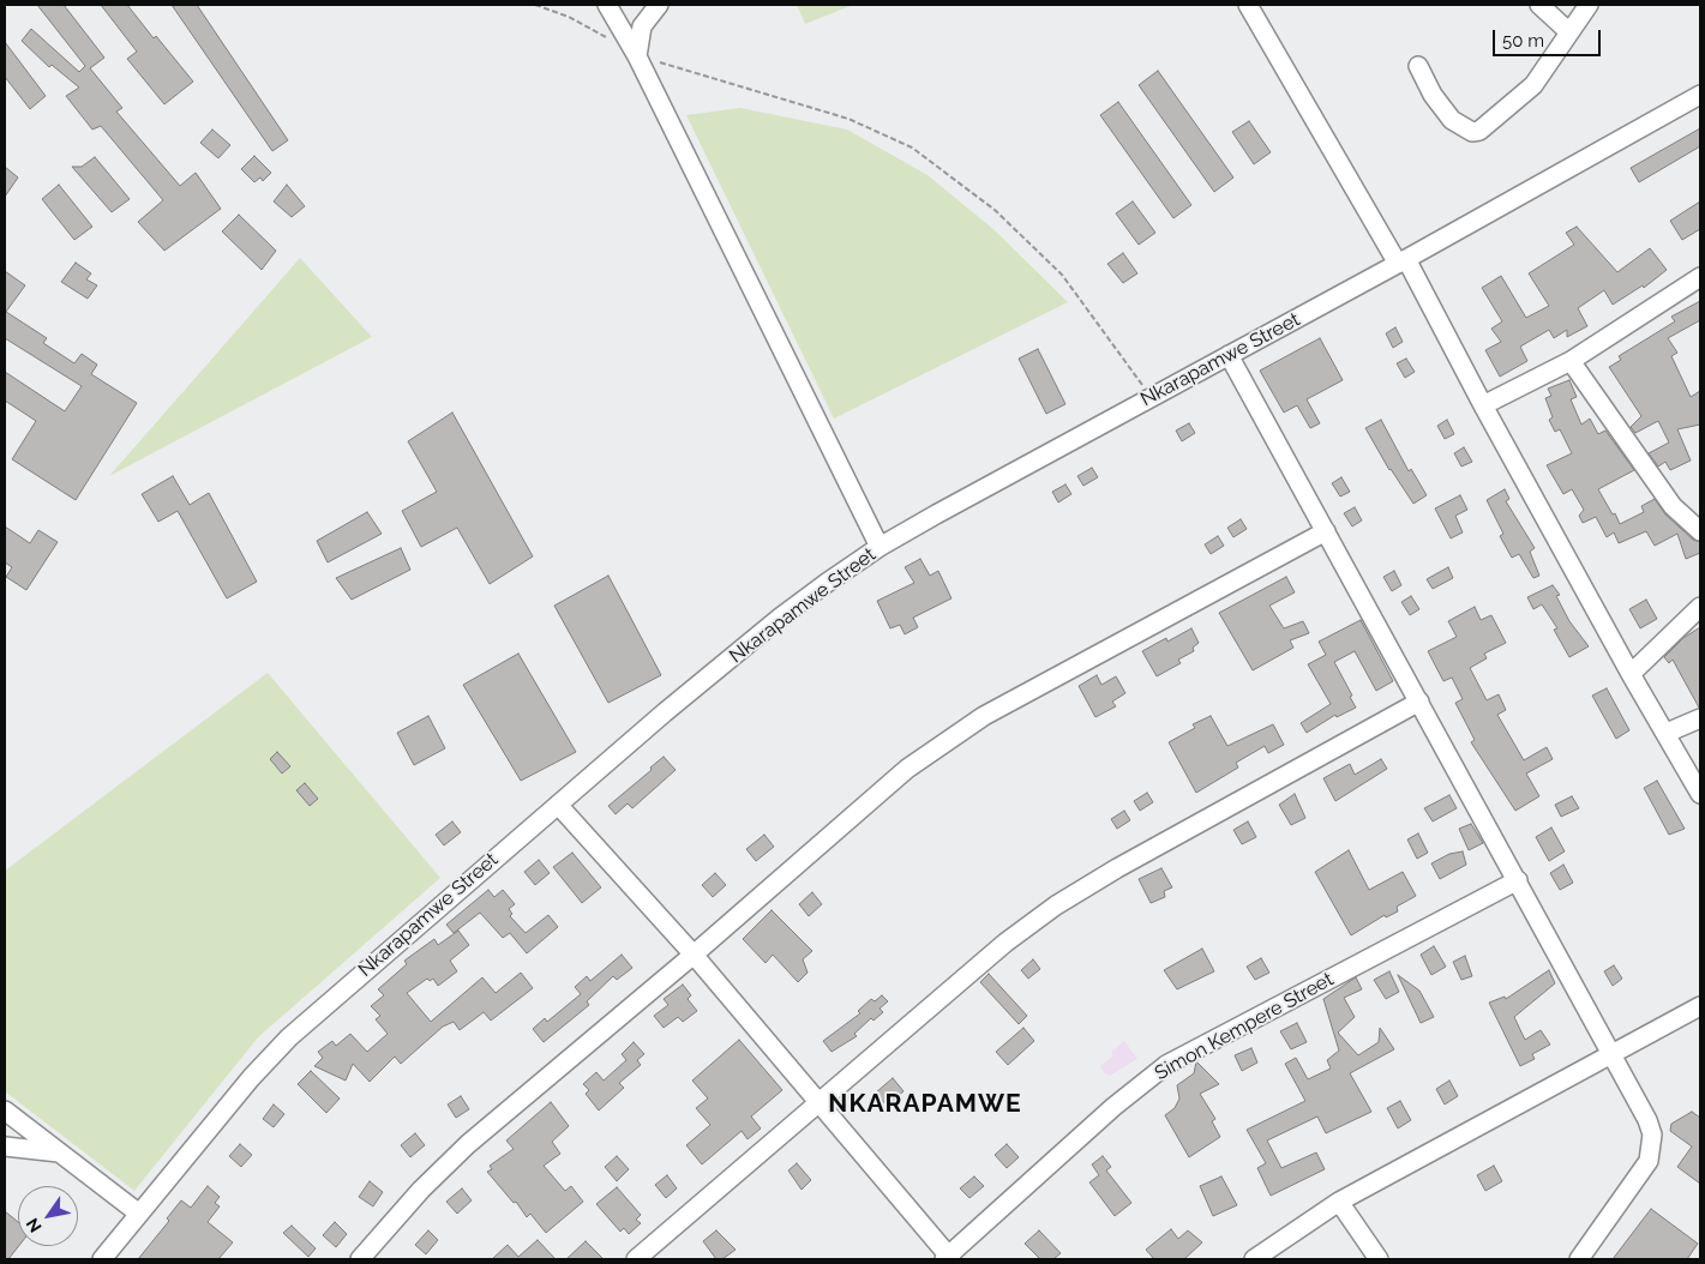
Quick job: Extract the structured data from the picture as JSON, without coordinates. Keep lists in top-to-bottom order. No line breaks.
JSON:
{"streets":{"street":["Nkarapamwe Street","Simon Kempere Street"]},"districts":["NKARAPAMWE"],"scale_bar":"50 m","north":"bottom left"}
